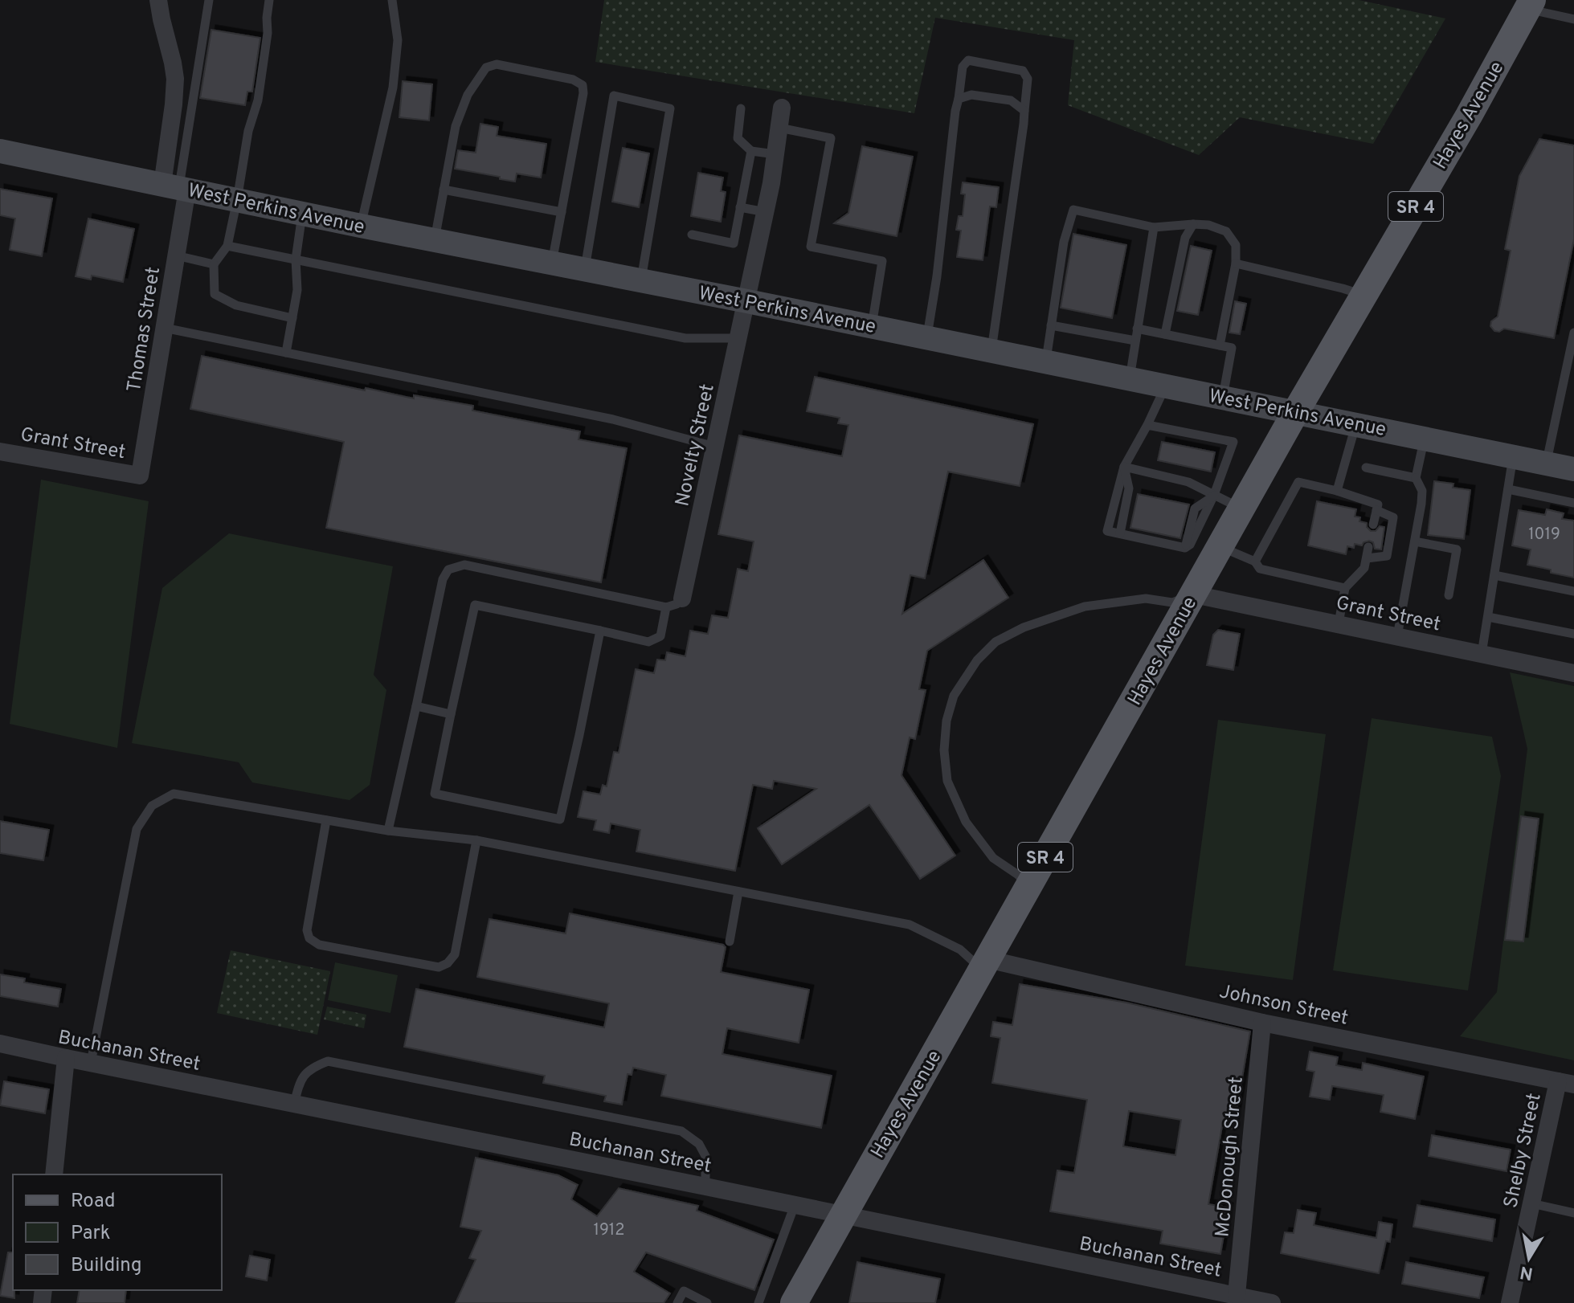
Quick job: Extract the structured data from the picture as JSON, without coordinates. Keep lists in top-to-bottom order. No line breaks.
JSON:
{"streets":{"main road":["Hayes Avenue","SR 4","West Perkins Avenue"],"street":["Thomas Street","Grant Street","Novelty Street","Johnson Street","Buchanan Street","Shelby Street","McDonough Street"]},"crossings":[["Hayes Avenue","West Perkins Avenue"],["Hayes Avenue","Grant Street"],["Hayes Avenue","Johnson Street"],["Hayes Avenue","Buchanan Street"],["West Perkins Avenue","Thomas Street"],["West Perkins Avenue","Novelty Street"],["Thomas Street","Grant Street"],["Johnson Street","Shelby Street"],["Johnson Street","McDonough Street"],["Buchanan Street","McDonough Street"]],"house_numbers":["1019","1912"],"legend":["Road","Park","Building"],"north":"bottom"}
